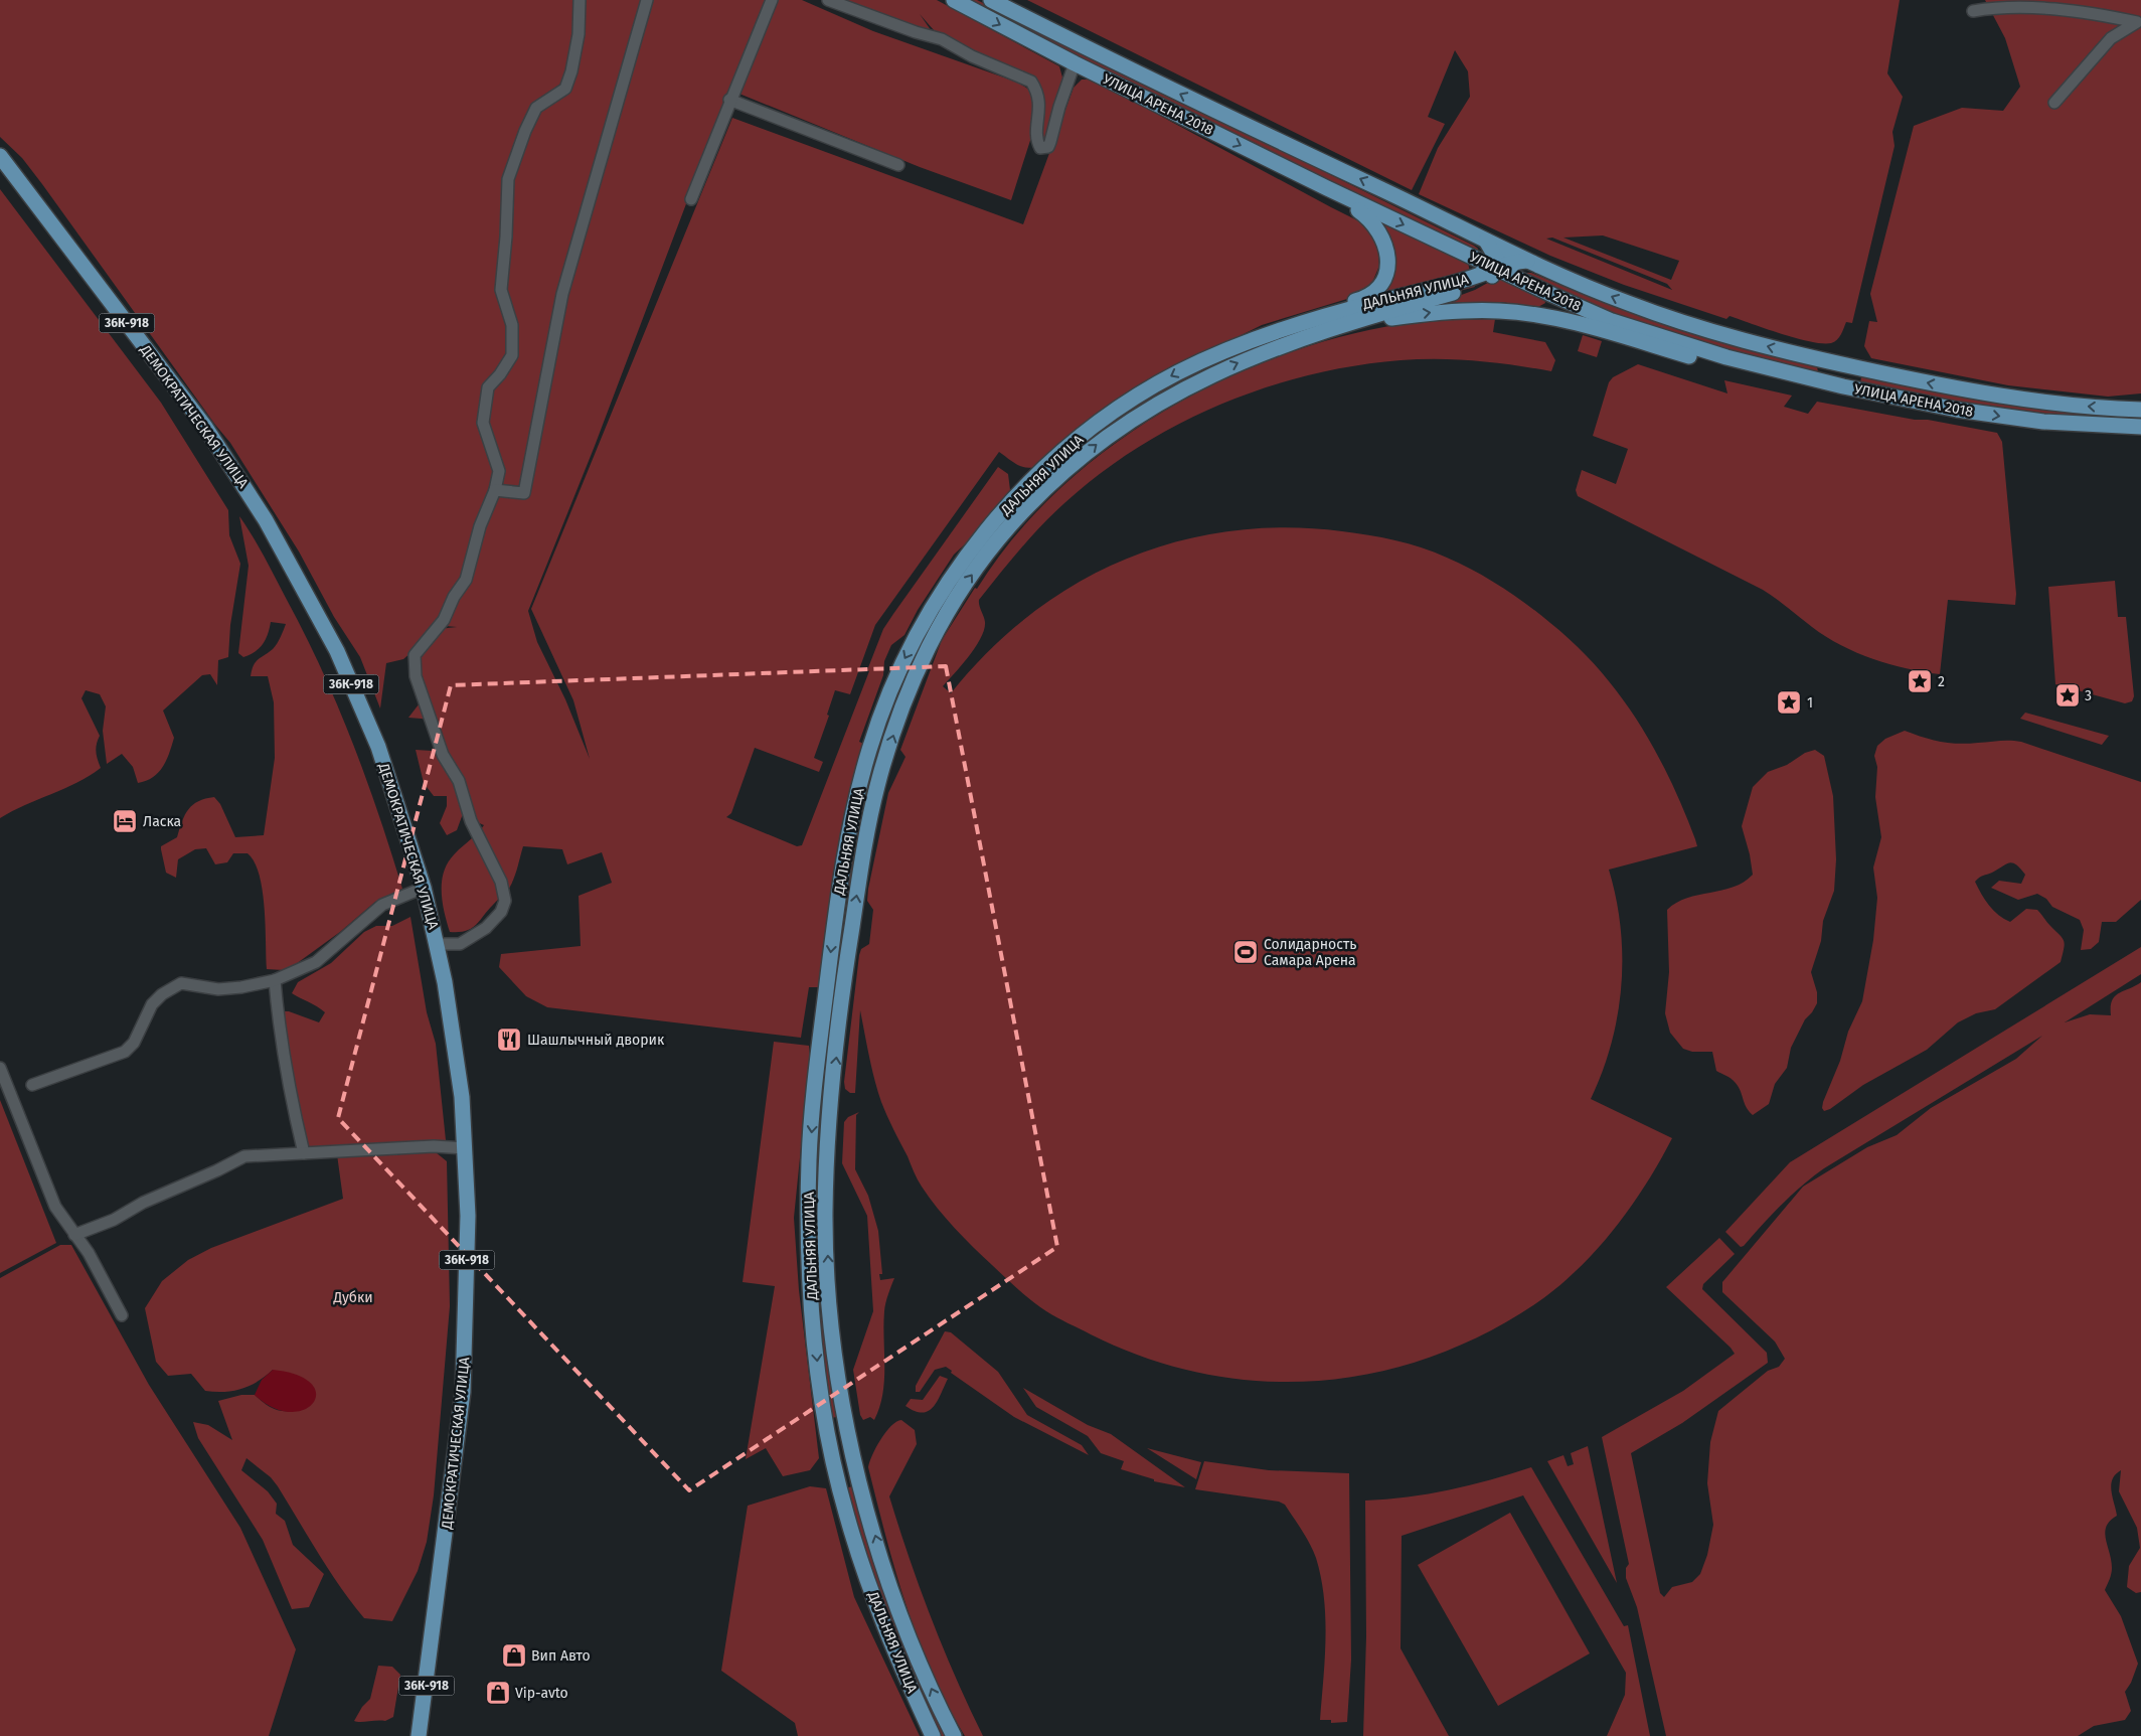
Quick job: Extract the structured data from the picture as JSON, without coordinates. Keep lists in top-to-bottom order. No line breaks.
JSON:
{"streets":{"main road":["УЛИЦА АРЕНА 2018","ДАЛЬНЯЯ УЛИЦА","36К-918","ДЕМОКРАТИЧЕСКАЯ УЛИЦА"]},"crossings":[["УЛИЦА АРЕНА 2018","ДАЛЬНЯЯ УЛИЦА"]],"parks":["Дубки"],"places":{"place":["2","3","1"],"hotel":["Ласка"],"sports":["Солидарность Самара Арена"],"restaurant":["Шашлычный дворик"],"shop":["Вип Авто","Vip-avto"]}}
